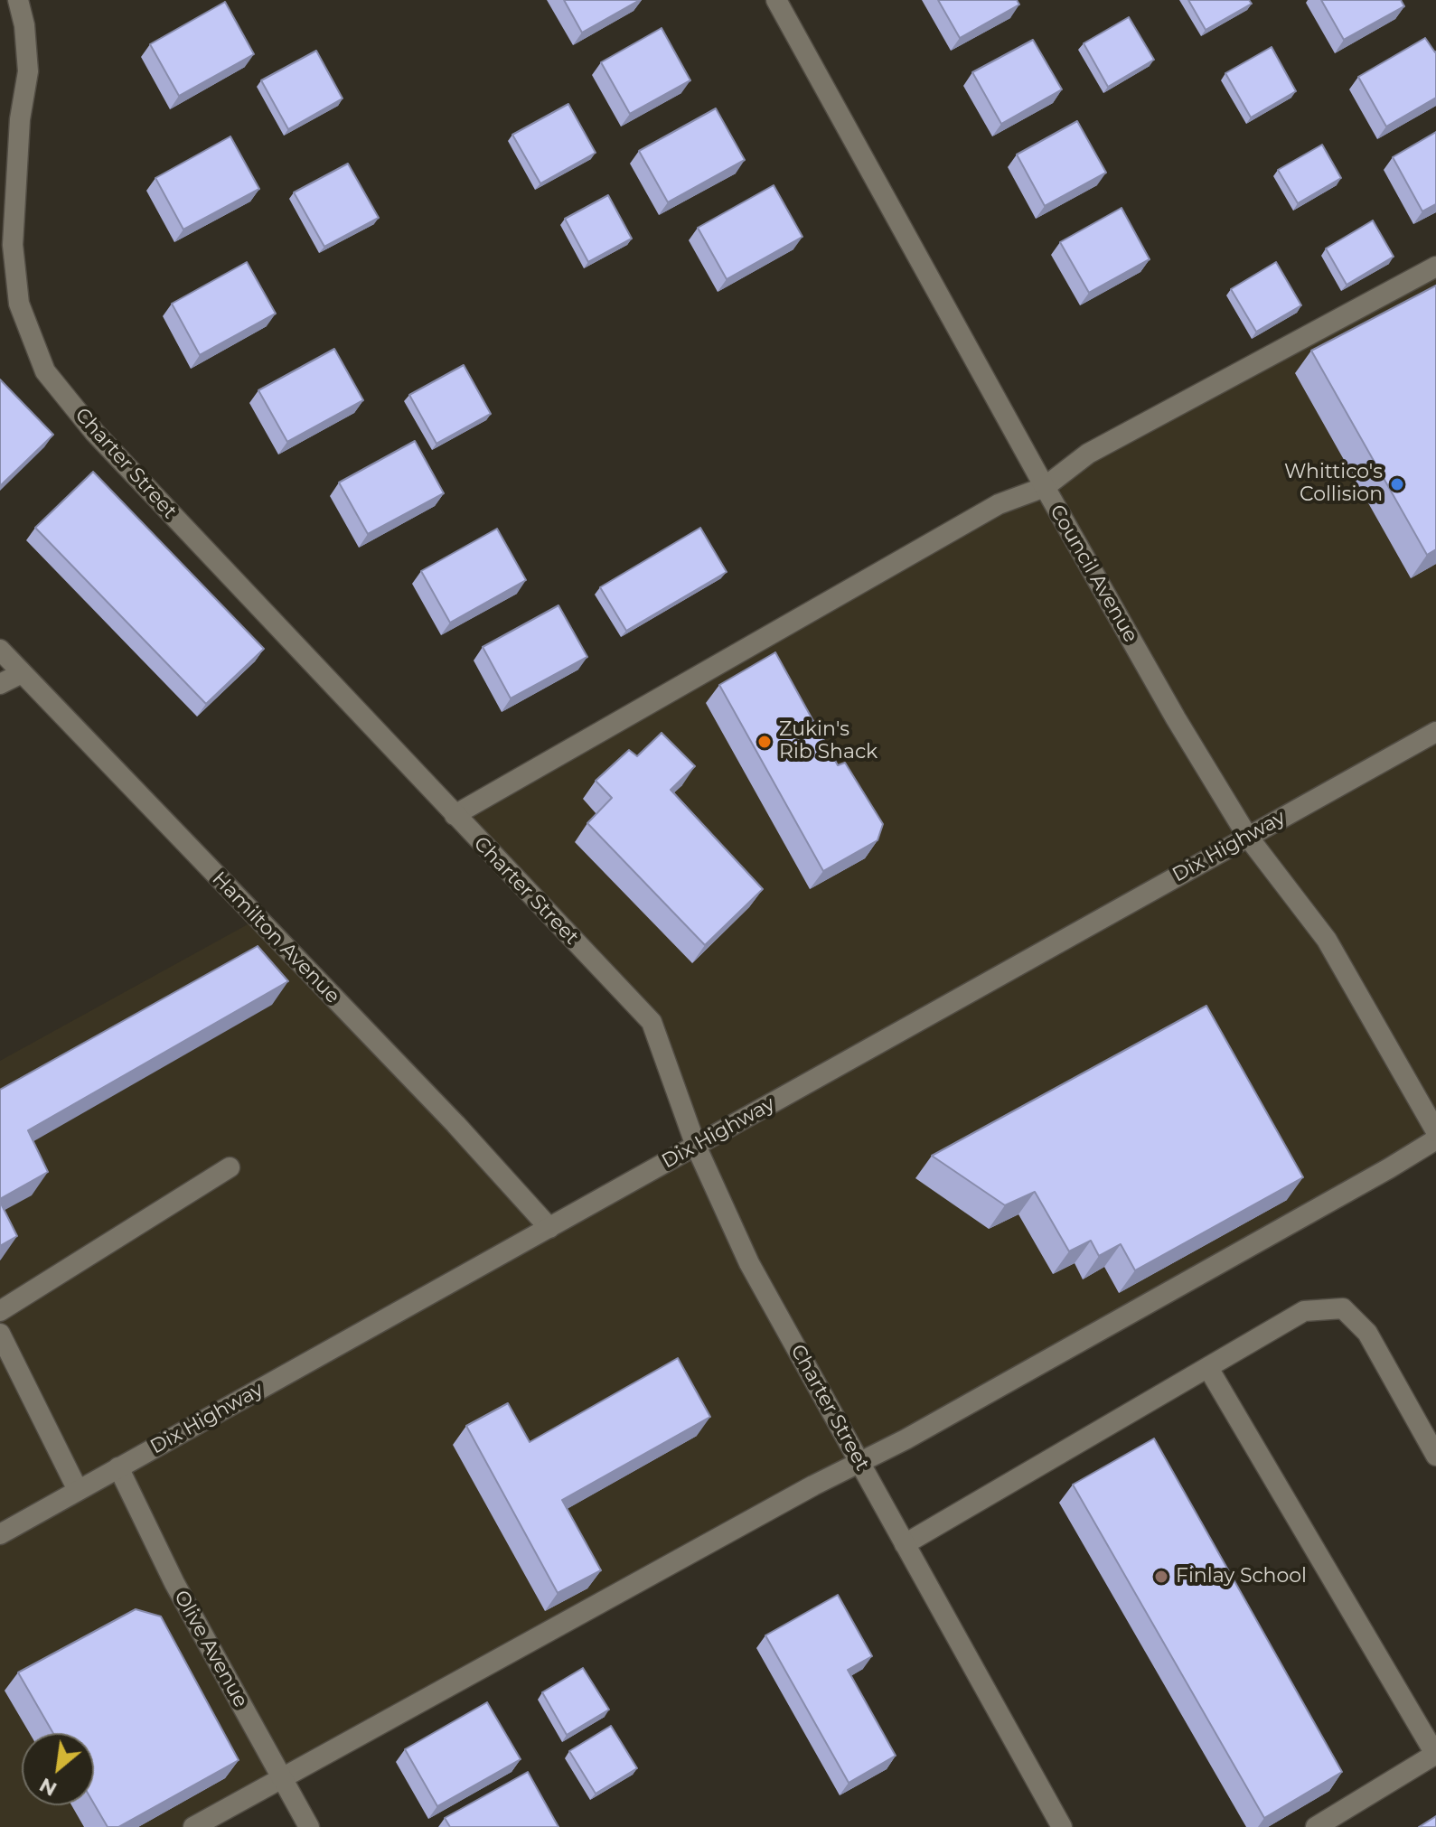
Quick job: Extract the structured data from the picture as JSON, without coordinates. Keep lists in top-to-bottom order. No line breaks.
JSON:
{"streets":{"street":["Charter Street","Council Avenue","Dix Highway","Hamilton Avenue","Olive Avenue"]},"crossings":[["Charter Street","Dix Highway"],["Council Avenue","Dix Highway"],["Dix Highway","Hamilton Avenue"],["Dix Highway","Olive Avenue"]],"places":["Whittico's Collision","Zukin's Rib Shack","Finlay School"],"north":"bottom left"}
